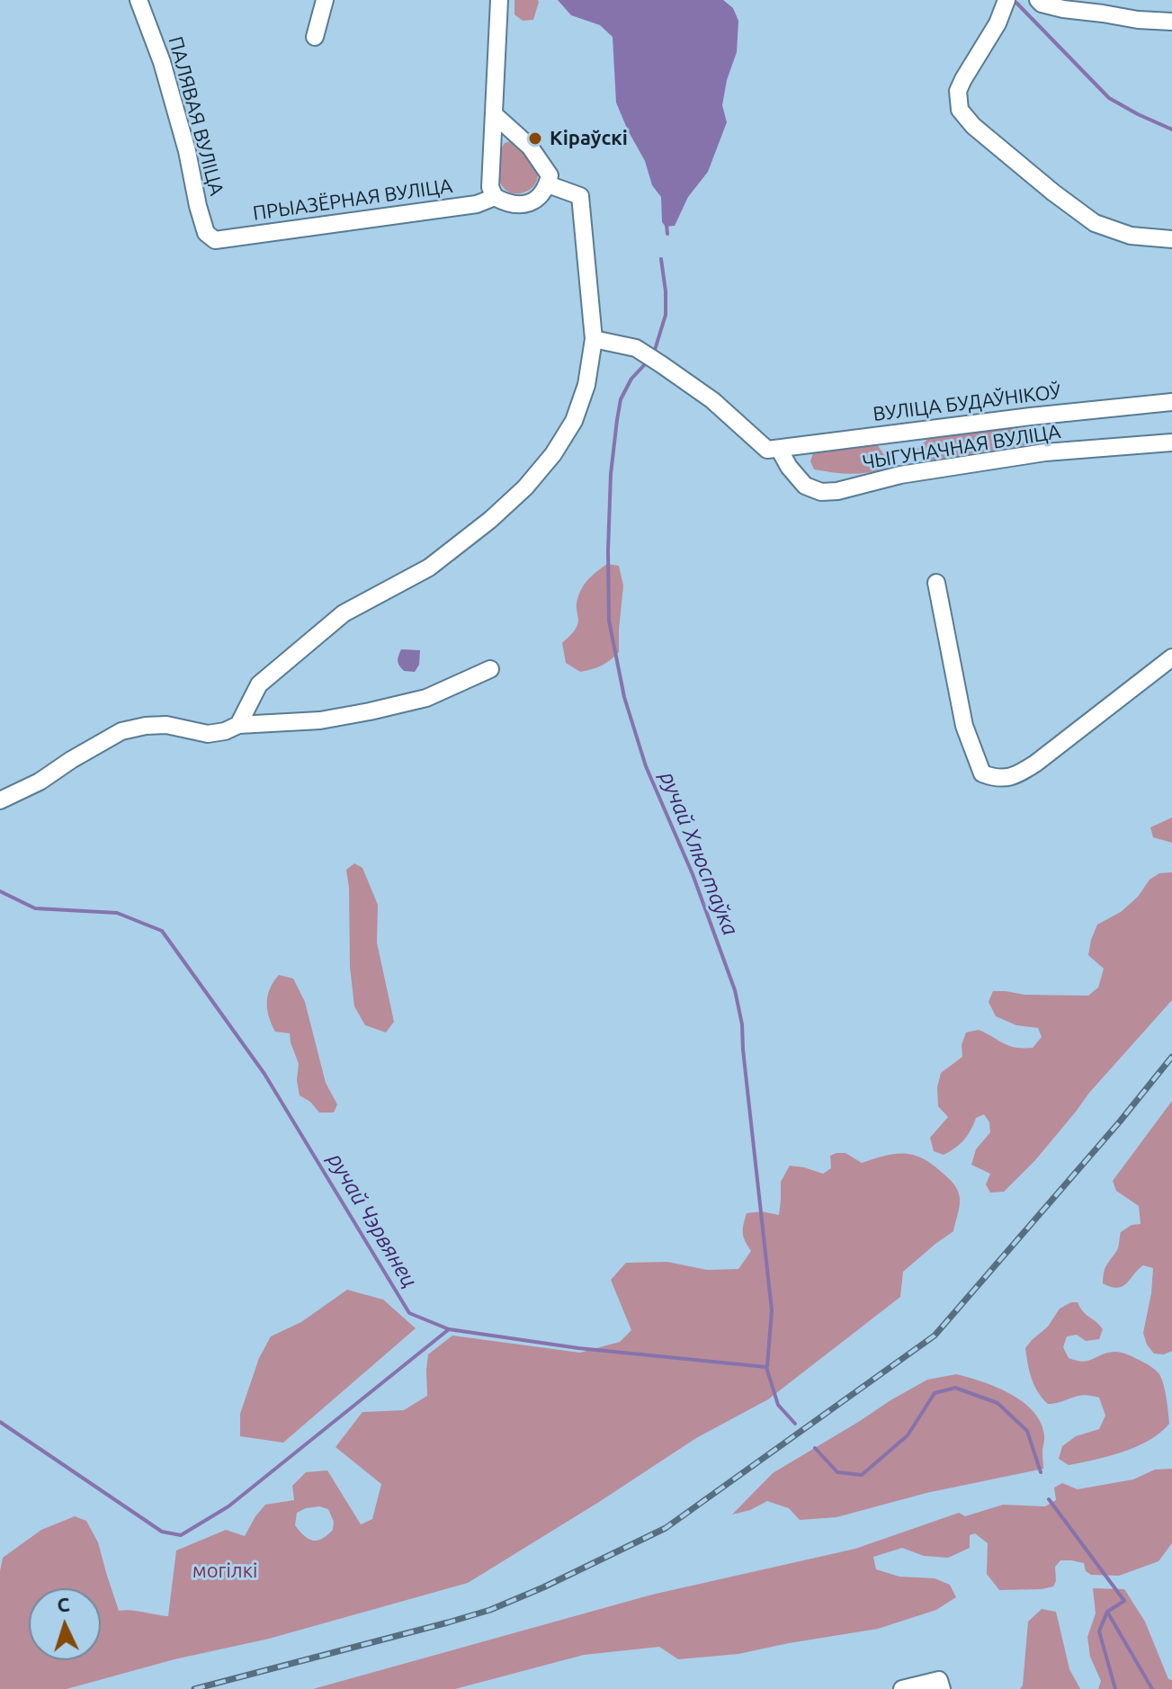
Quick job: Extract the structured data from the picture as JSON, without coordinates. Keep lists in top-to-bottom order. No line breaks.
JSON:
{"streets":{"street":["ПАЛЯВАЯ ВУЛІЦА","ПРЫАЗЁРНАЯ ВУЛІЦА","ВУЛІЦА БУДАЎНІКОЎ","ЧЫГУНАЧНАЯ ВУЛІЦА"]},"crossings":[["ПАЛЯВАЯ ВУЛІЦА","ПРЫАЗЁРНАЯ ВУЛІЦА"],["ВУЛІЦА БУДАЎНІКОЎ","ЧЫГУНАЧНАЯ ВУЛІЦА"]],"water":["ручай Хлюстаўка","ручай Чэрвянец"],"parks":["могілкі"],"places":["Кіраўскі"],"north":"top"}
